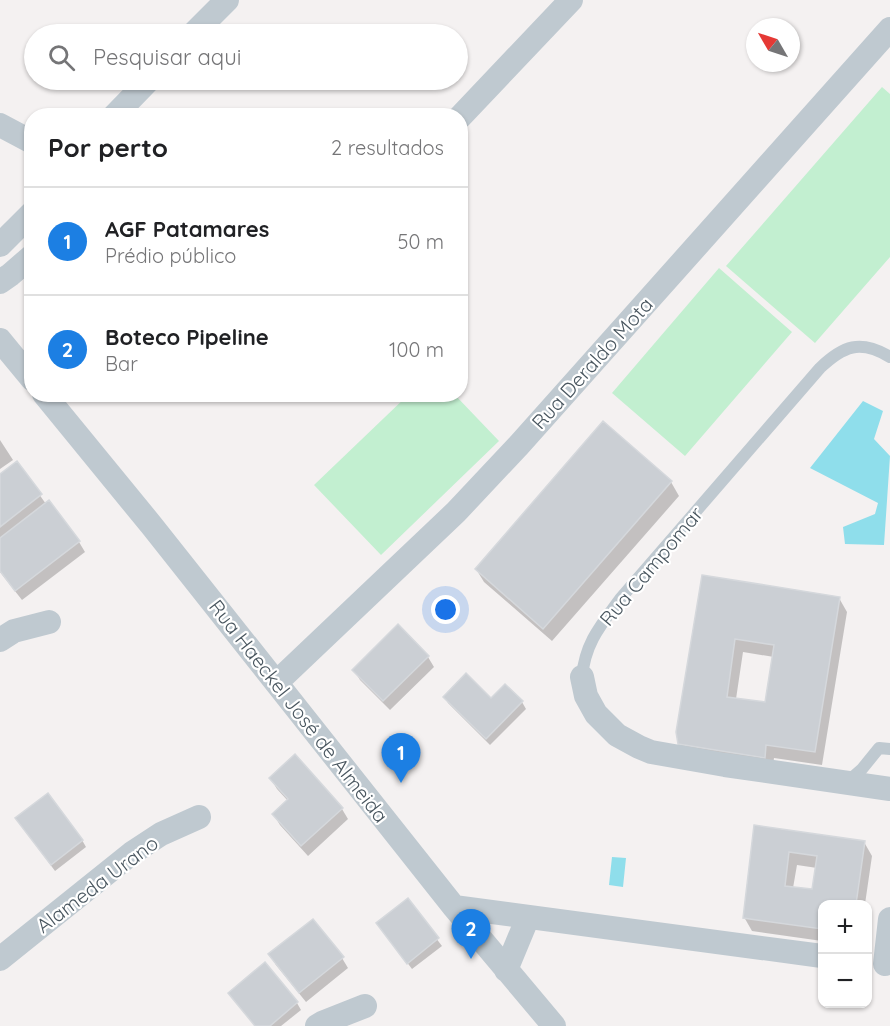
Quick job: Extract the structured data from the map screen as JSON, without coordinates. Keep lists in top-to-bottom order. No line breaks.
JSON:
{"streets":{"street":["Rua Deraldo Mota","Rua Campomar","Rua Haeckel José de Almeida","Alameda Urano"]},"crossings":[["Rua Deraldo Mota","Rua Haeckel José de Almeida"]],"north":"top left","page":{"search":"Pesquisar aqui","heading":["Por perto","2 resultados"],"list":[{"mark":"1","name":"AGF Patamares","note":"Prédio público","value":"50 m"},{"mark":"2","name":"Boteco Pipeline","note":"Bar","value":"100 m"}],"pins":["1","2"],"map_buttons":["+","−"]}}
